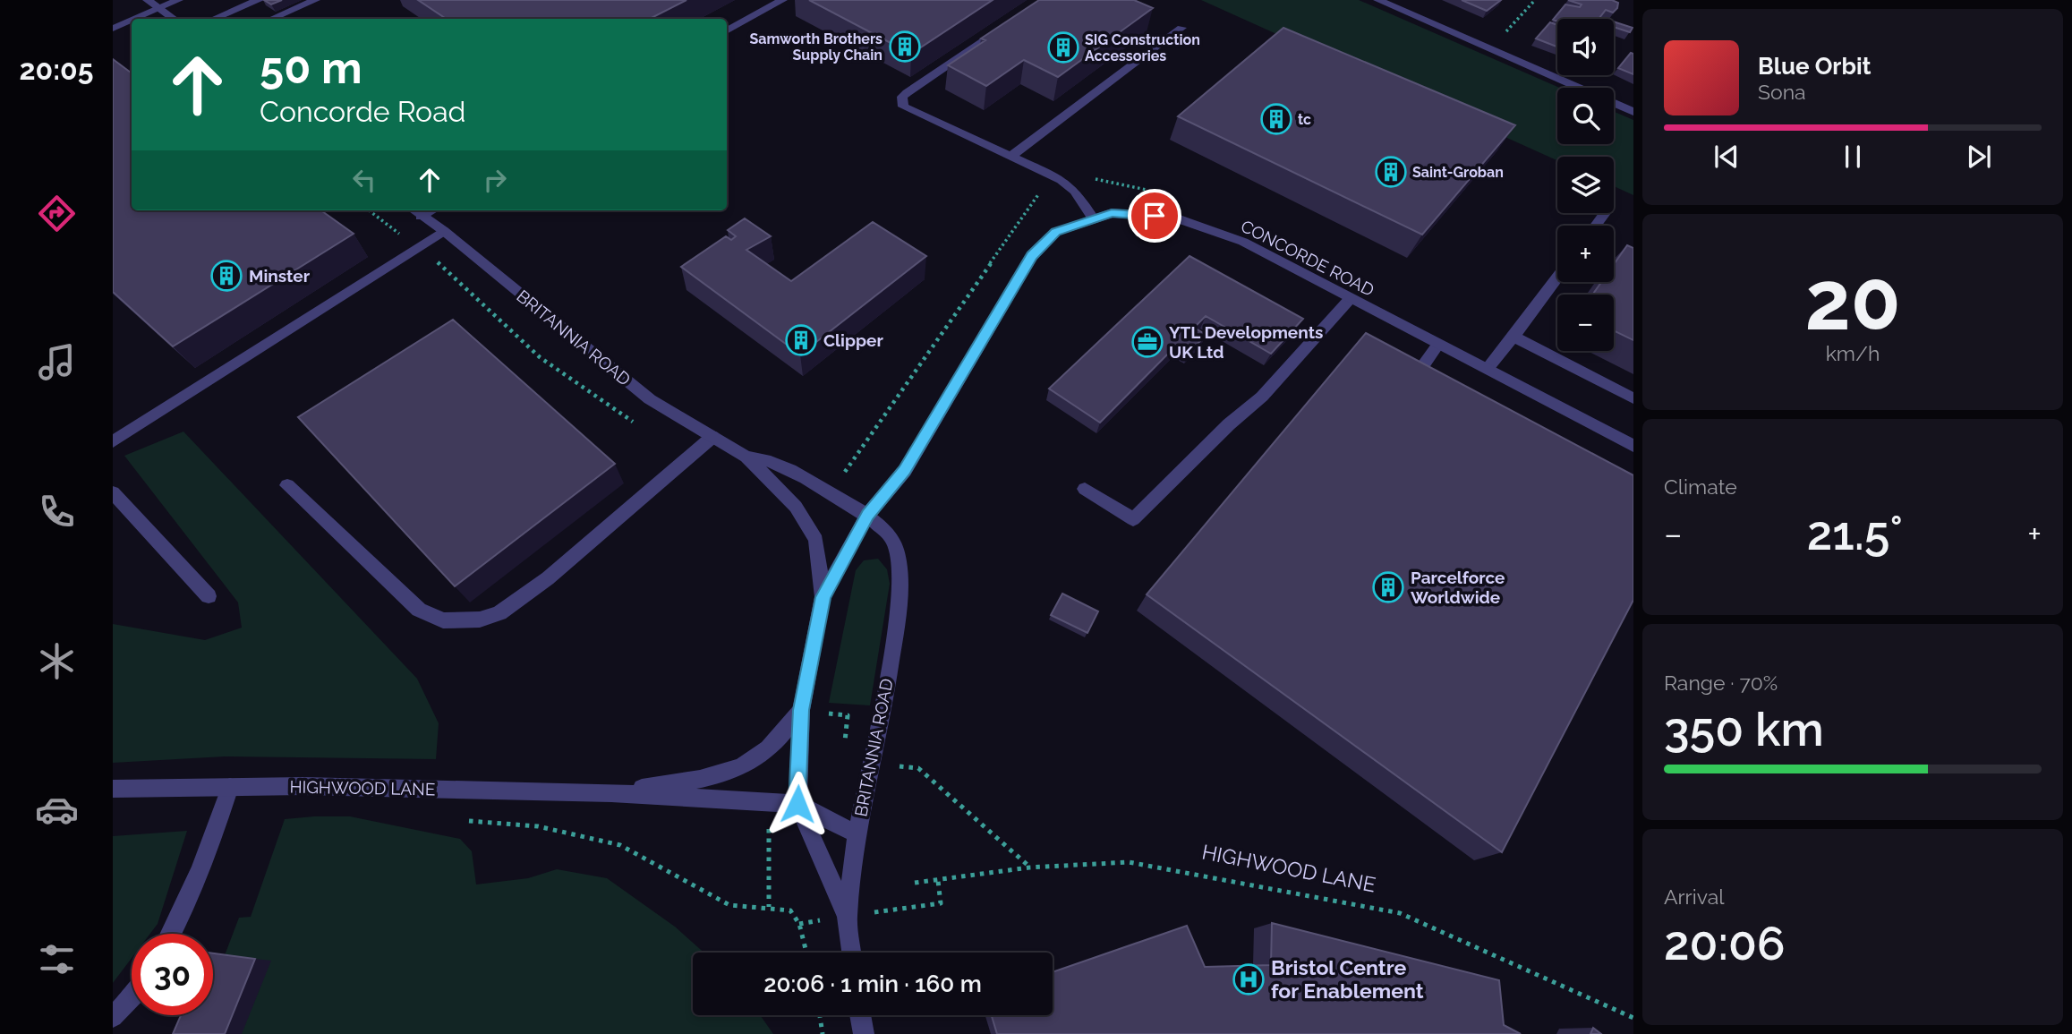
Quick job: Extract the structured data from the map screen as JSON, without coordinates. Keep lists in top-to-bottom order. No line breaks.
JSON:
{"streets":{"street":["CONCORDE ROAD","BRITANNIA ROAD","HIGHWOOD LANE"]},"crossings":[["CONCORDE ROAD","BRITANNIA ROAD"],["BRITANNIA ROAD","HIGHWOOD LANE"]],"places":{"building":["Samworth Brothers Supply Chain","SIG Construction Accessories","tc","Saint-Groban","Minster","Clipper","Parcelforce Worldwide"],"office":["YTL Developments UK Ltd"],"hospital":["Bristol Centre for Enablement"]},"page":{"tabs":"20:05","map_buttons":["+","−"],"turn":["50 m","Concorde Road"],"song":["Blue Orbit","Sona"],"tile":[["20","km/h"],"Climate",["Range · 70%","350 km"],["Arrival","20:06"]],"heat":["−","21.5°","+"],"limit":"30","trip":"20:06 · 1 min · 160 m"}}
